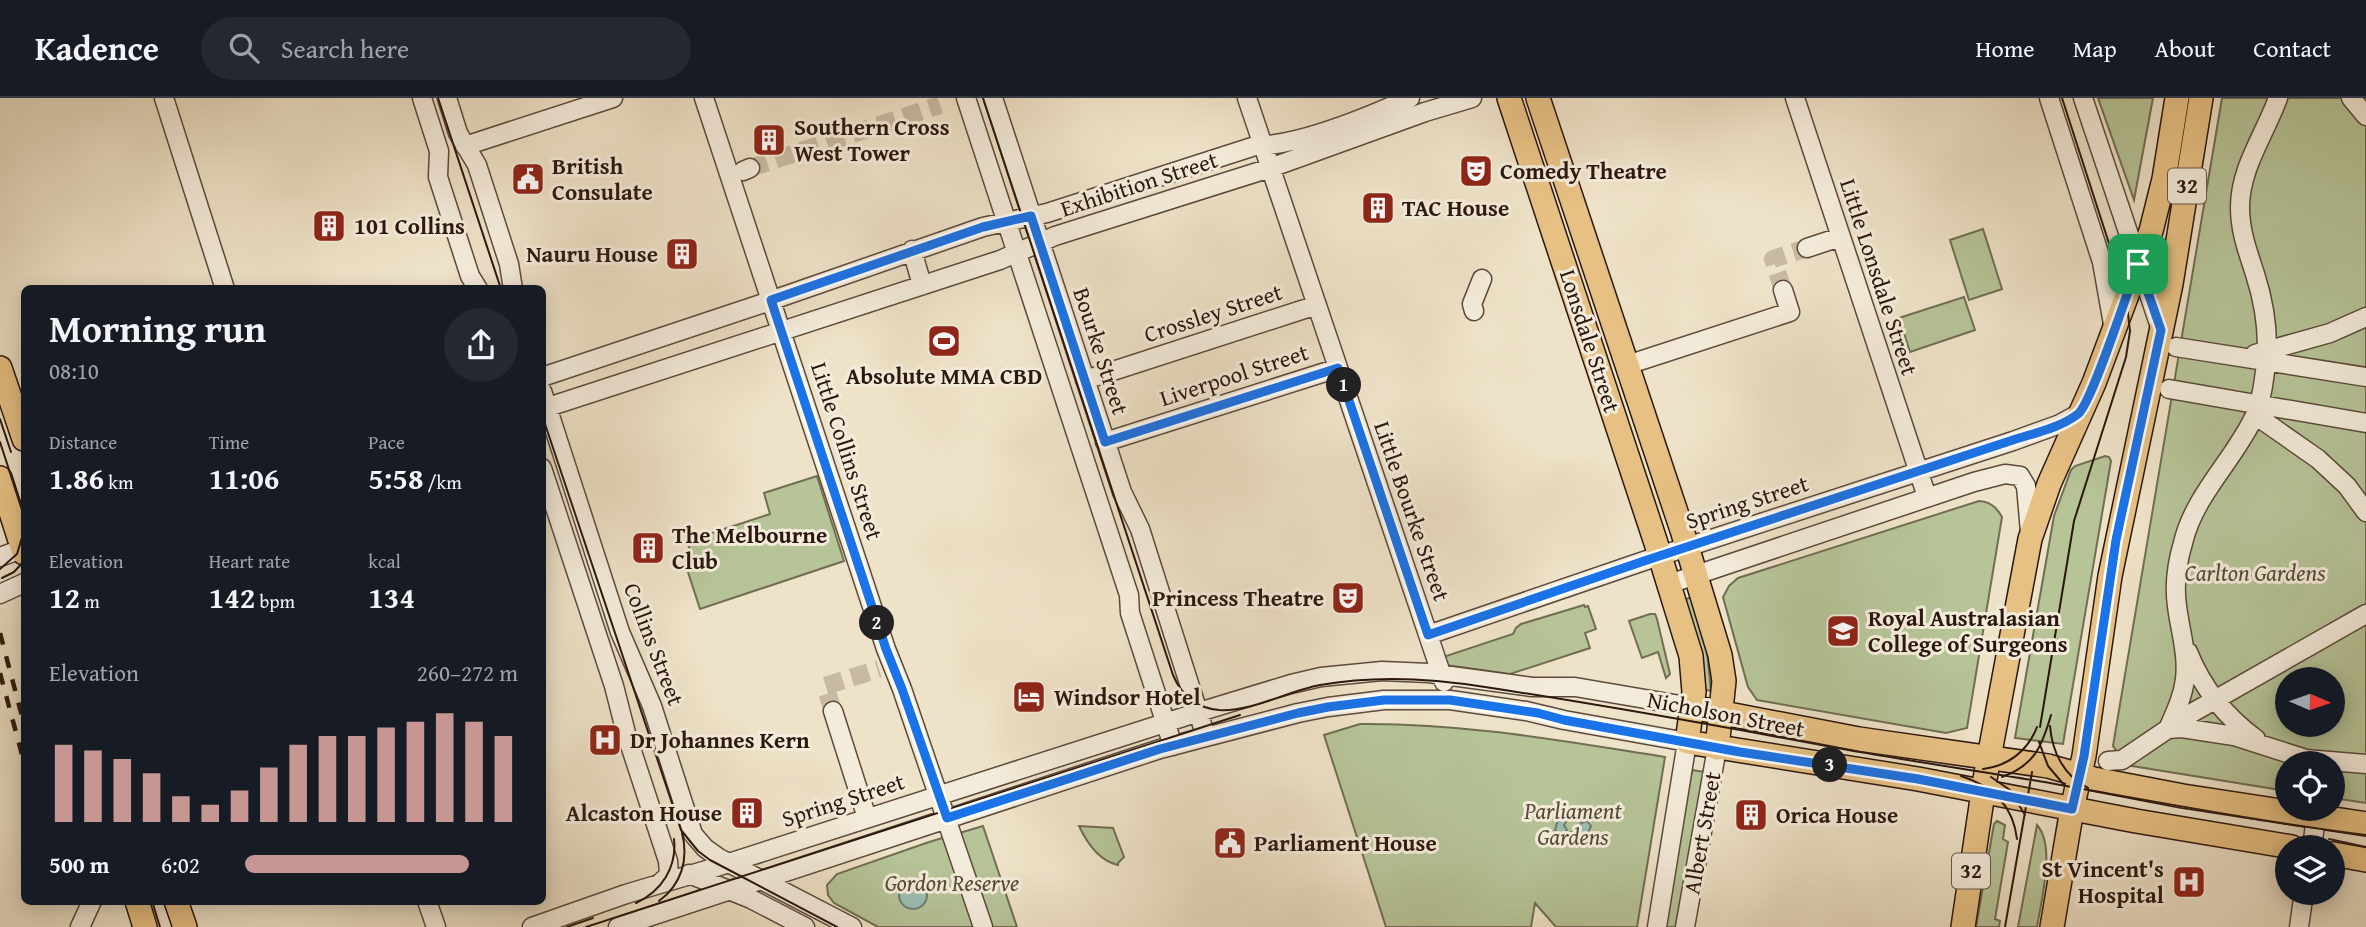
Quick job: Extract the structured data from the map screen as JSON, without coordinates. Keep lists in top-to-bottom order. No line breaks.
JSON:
{"streets":{"main road":["32","Lonsdale Street","Nicholson Street","Albert Street"],"street":["Exhibition Street","Little Lonsdale Street","Crossley Street","Bourke Street","Liverpool Street","Little Collins Street","Spring Street","Little Bourke Street","Collins Street"]},"crossings":[["Exhibition Street","Bourke Street"],["Exhibition Street","Little Collins Street"],["Exhibition Street","Little Bourke Street"],["32","Spring Street"],["32","Nicholson Street"],["Little Lonsdale Street","Spring Street"],["Crossley Street","Bourke Street"],["Crossley Street","Little Bourke Street"],["Lonsdale Street","Spring Street"],["Lonsdale Street","Albert Street"],["Bourke Street","Liverpool Street"],["Bourke Street","Spring Street"],["Bourke Street","Nicholson Street"],["Liverpool Street","Little Bourke Street"],["Little Collins Street","Spring Street"],["Spring Street","Little Bourke Street"],["Spring Street","Collins Street"],["Spring Street","Nicholson Street"],["Little Bourke Street","Nicholson Street"],["Nicholson Street","Albert Street"]],"parks":["Carlton Gardens","Parliament Gardens","Gordon Reserve"],"places":{"building":["Southern Cross West Tower","TAC House","101 Collins","Nauru House","The Melbourne Club","Alcaston House","Orica House"],"theatre":["Comedy Theatre","Princess Theatre"],"public building":["British Consulate","Parliament House"],"sports":["Absolute MMA CBD"],"school or university":["Royal Australasian College of Surgeons"],"hotel":["Windsor Hotel"],"hospital":["Dr Johannes Kern","St Vincent's Hospital"]},"north":"right","page":{"header":"Kadence","search":"Search here","nav":["Home","Map","About","Contact"],"heading":["Morning run","08:10"],"pins":["1","2","3"],"stats":[["Distance","1.86 km"],["Time","11:06"],["Pace","5:58 /km"],["Elevation","12 m"],["Heart rate","142 bpm"],["kcal","134"]],"chart":["Elevation","260–272 m"],"list":[{"name":"500 m","note":"6:02"}]}}
